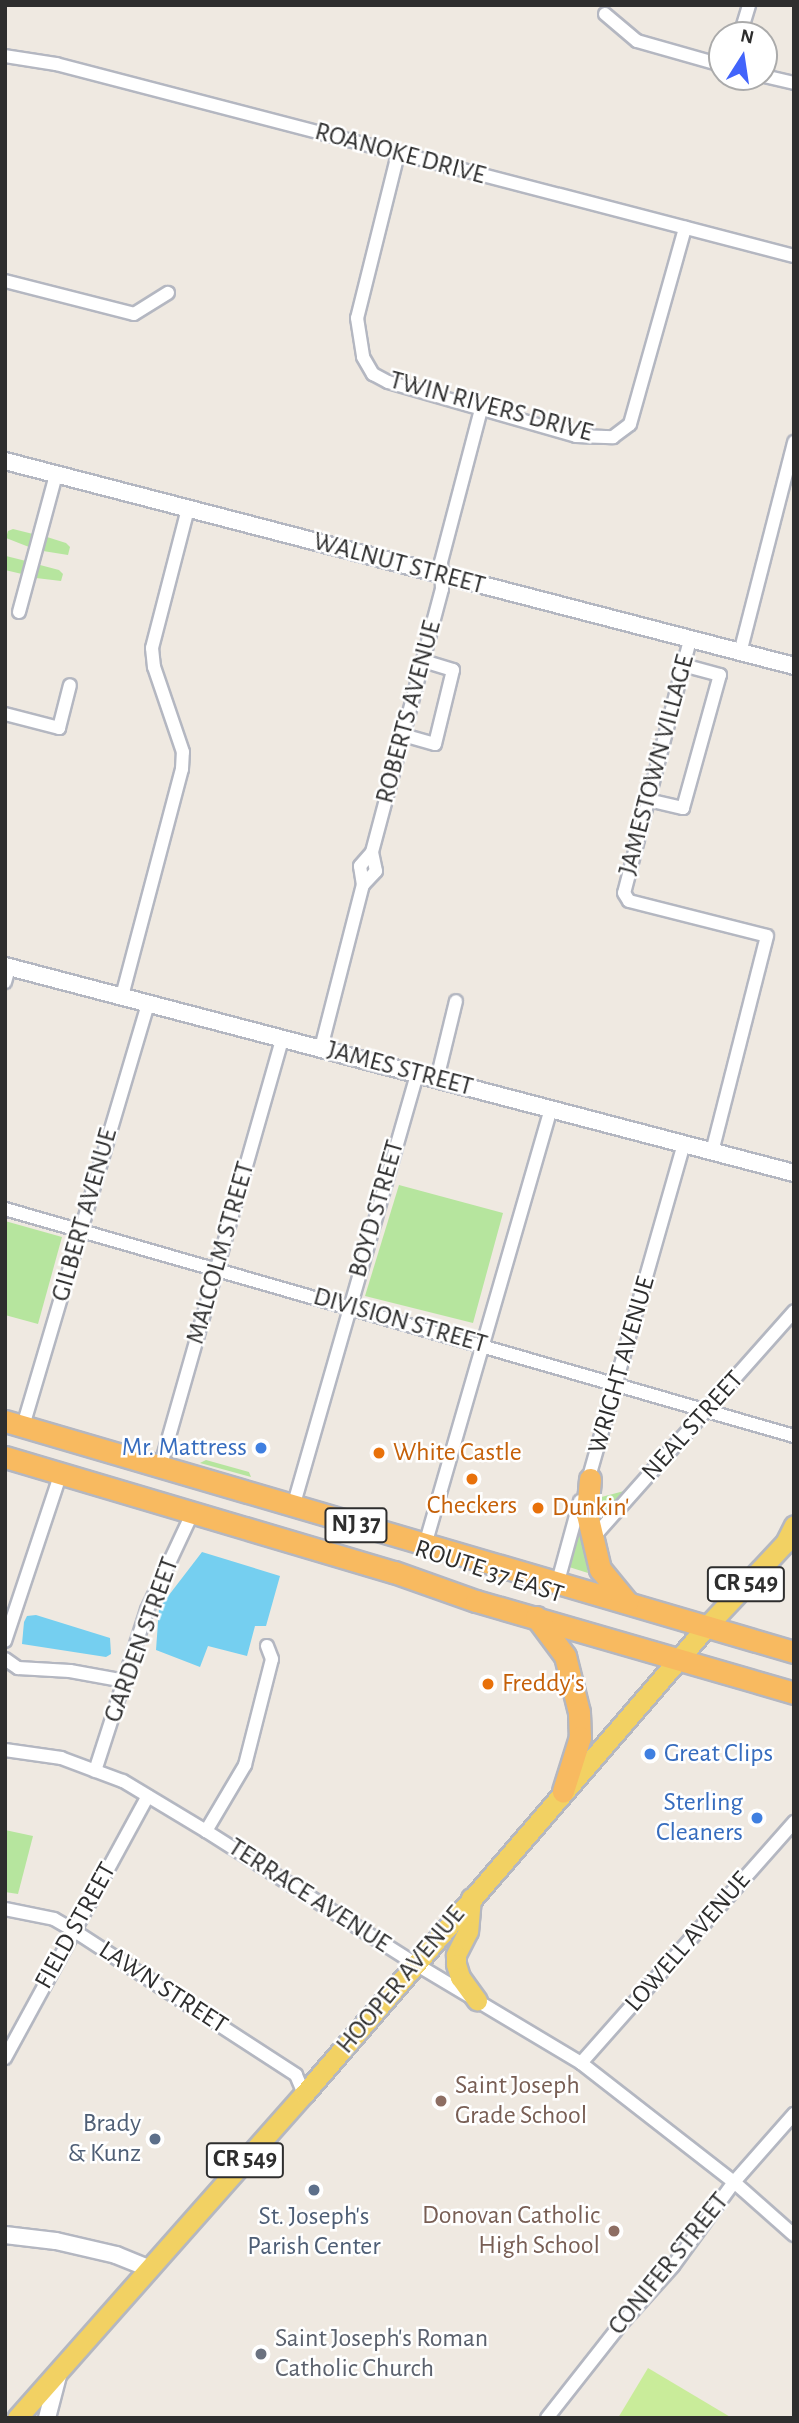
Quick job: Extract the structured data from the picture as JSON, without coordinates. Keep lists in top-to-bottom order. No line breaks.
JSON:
{"streets":{"highway":["NJ 37","ROUTE 37 EAST"],"main road":["CR 549","HOOPER AVENUE"],"street":["ROANOKE DRIVE","TWIN RIVERS DRIVE","WALNUT STREET","ROBERTS AVENUE","JAMESTOWN VILLAGE","JAMES STREET","BOYD STREET","GILBERT AVENUE","MALCOLM STREET","DIVISION STREET","WRIGHT AVENUE","NEAL STREET","GARDEN STREET","TERRACE AVENUE","FIELD STREET","LOWELL AVENUE","LAWN STREET","CONIFER STREET"]},"crossings":[["ROANOKE DRIVE","TWIN RIVERS DRIVE"],["TWIN RIVERS DRIVE","ROBERTS AVENUE"],["WALNUT STREET","ROBERTS AVENUE"],["WALNUT STREET","JAMESTOWN VILLAGE"],["ROBERTS AVENUE","JAMES STREET"],["JAMESTOWN VILLAGE","JAMES STREET"],["JAMES STREET","BOYD STREET"],["JAMES STREET","GILBERT AVENUE"],["JAMES STREET","MALCOLM STREET"],["JAMES STREET","WRIGHT AVENUE"],["BOYD STREET","DIVISION STREET"],["BOYD STREET","ROUTE 37 EAST"],["GILBERT AVENUE","DIVISION STREET"],["GILBERT AVENUE","ROUTE 37 EAST"],["MALCOLM STREET","DIVISION STREET"],["MALCOLM STREET","ROUTE 37 EAST"],["DIVISION STREET","WRIGHT AVENUE"],["DIVISION STREET","NEAL STREET"],["WRIGHT AVENUE","ROUTE 37 EAST"],["ROUTE 37 EAST","GARDEN STREET"],["ROUTE 37 EAST","HOOPER AVENUE"],["GARDEN STREET","TERRACE AVENUE"],["TERRACE AVENUE","FIELD STREET"],["TERRACE AVENUE","LOWELL AVENUE"],["TERRACE AVENUE","HOOPER AVENUE"],["TERRACE AVENUE","CONIFER STREET"],["FIELD STREET","LAWN STREET"],["HOOPER AVENUE","LAWN STREET"]],"places":["Mr. Mattress","White Castle","Checkers","Dunkin'","Freddy's","Great Clips","Sterling Cleaners","Saint Joseph Grade School","Brady & Kunz","St. Joseph's Parish Center","Donovan Catholic High School","Saint Joseph's Roman Catholic Church"],"north":"top"}
